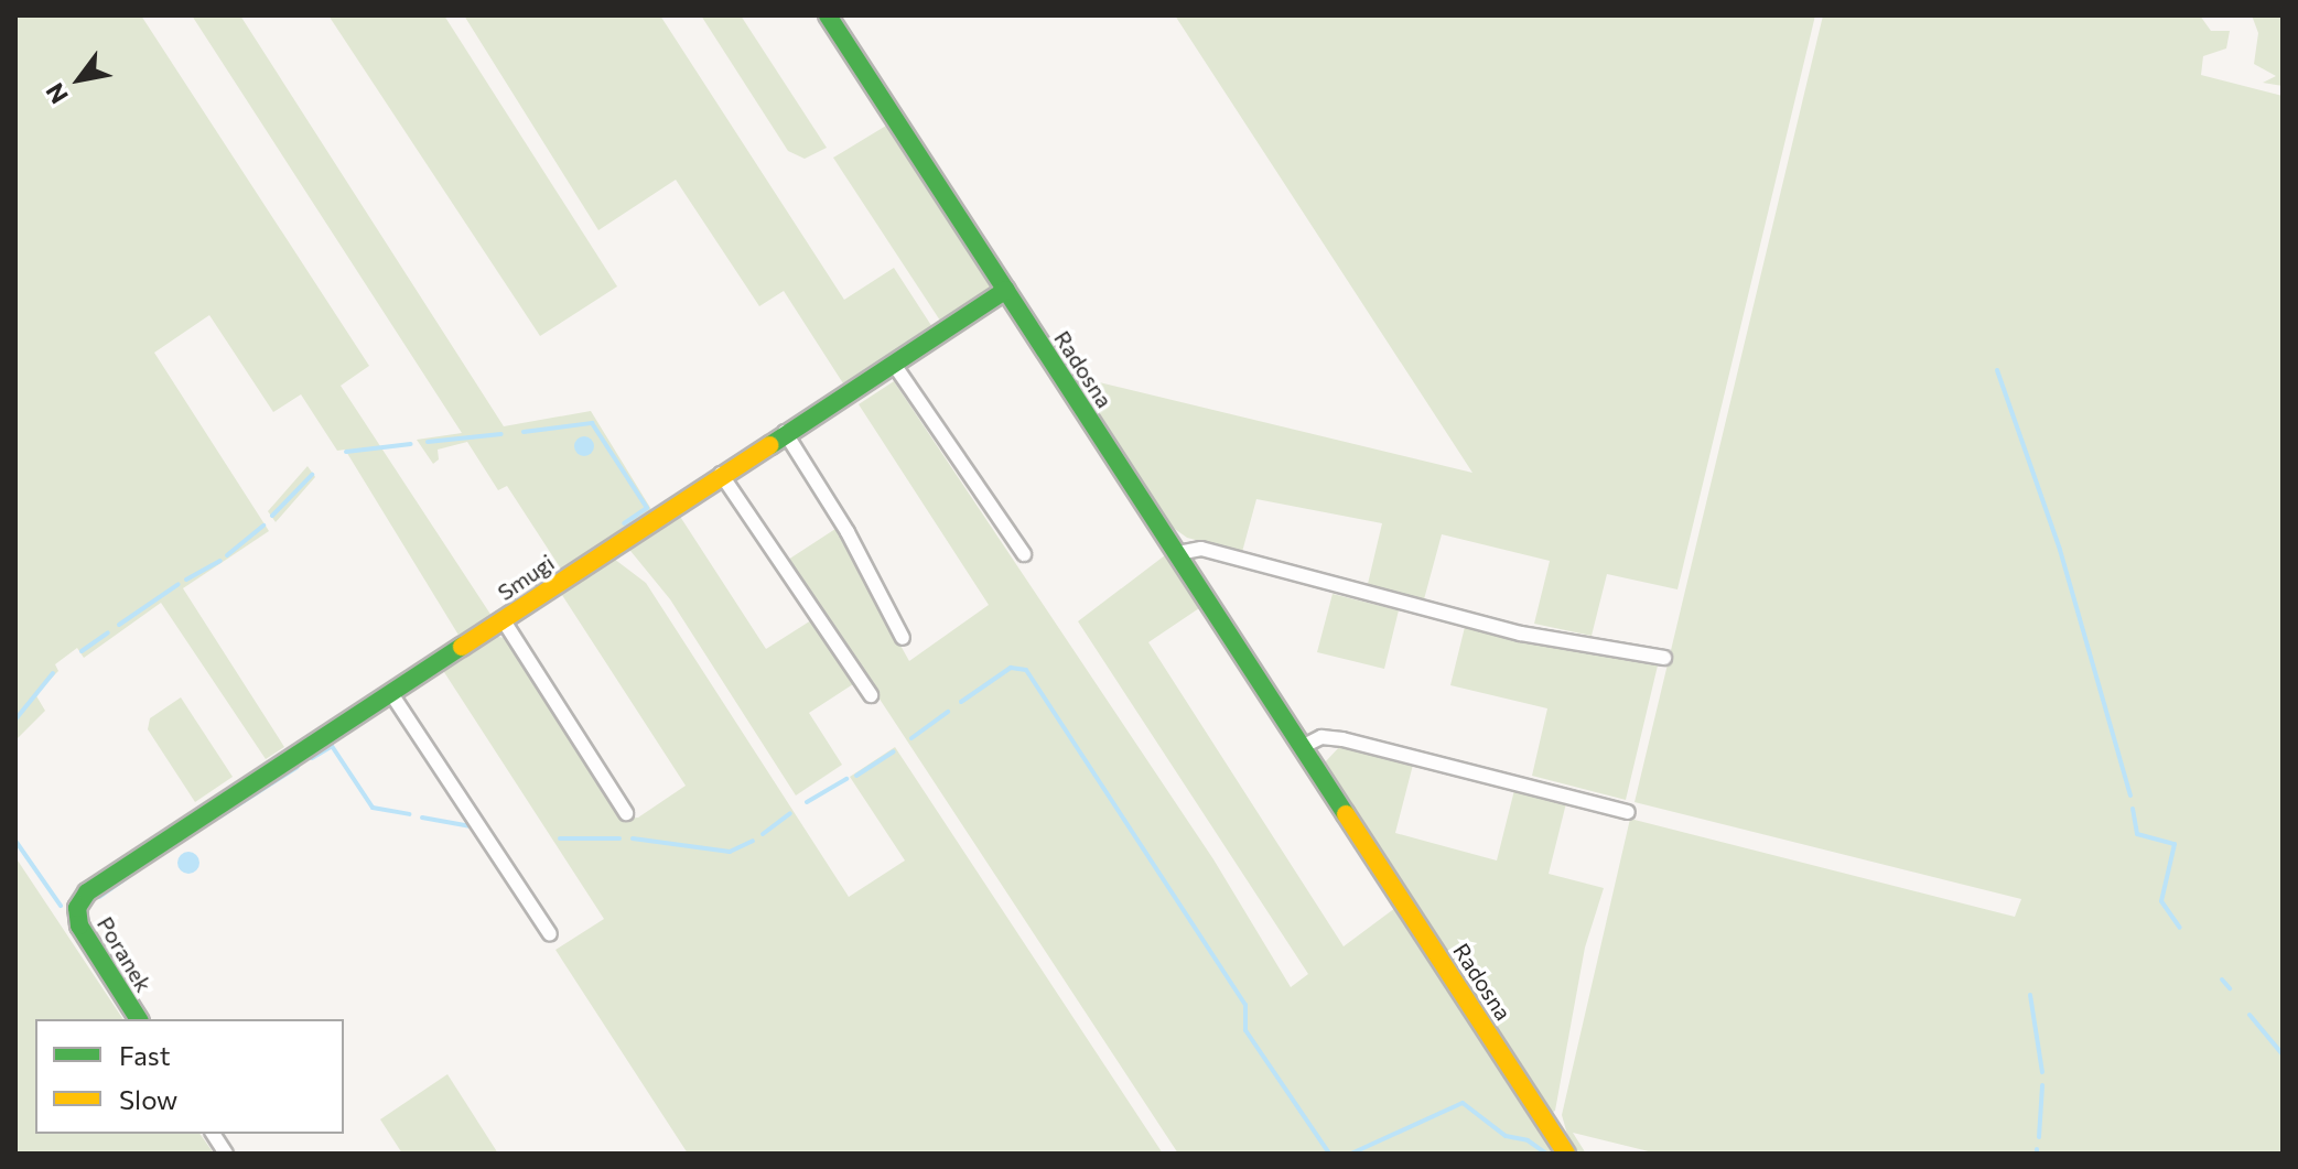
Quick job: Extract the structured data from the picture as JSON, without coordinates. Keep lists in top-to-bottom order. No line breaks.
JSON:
{"streets":{"street":["Radosna","Smugi","Poranek"]},"crossings":[["Radosna","Smugi"],["Smugi","Poranek"]],"legend":["Fast","Slow"],"north":"bottom left"}
